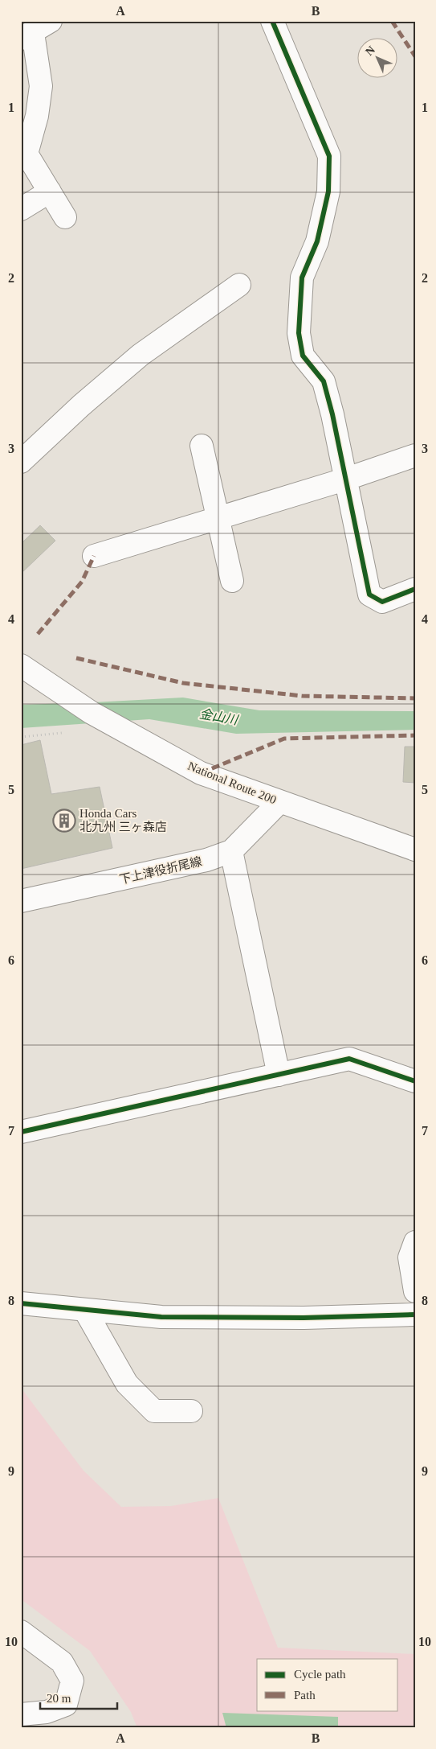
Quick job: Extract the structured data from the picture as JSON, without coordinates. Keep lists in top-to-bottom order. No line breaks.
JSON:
{"streets":{"main road":["National Route 200","下上津役折尾線"]},"crossings":[["National Route 200","下上津役折尾線"]],"water":["金山川"],"places":{"building":["Honda Cars 北九州 三ヶ森店"]},"legend":["Cycle path","Path"],"scale_bar":"20 m","north":"top left","grid":{"columns":["A","B"],"rows":["1","2","3","4","5","6","7","8","9","10"]}}
